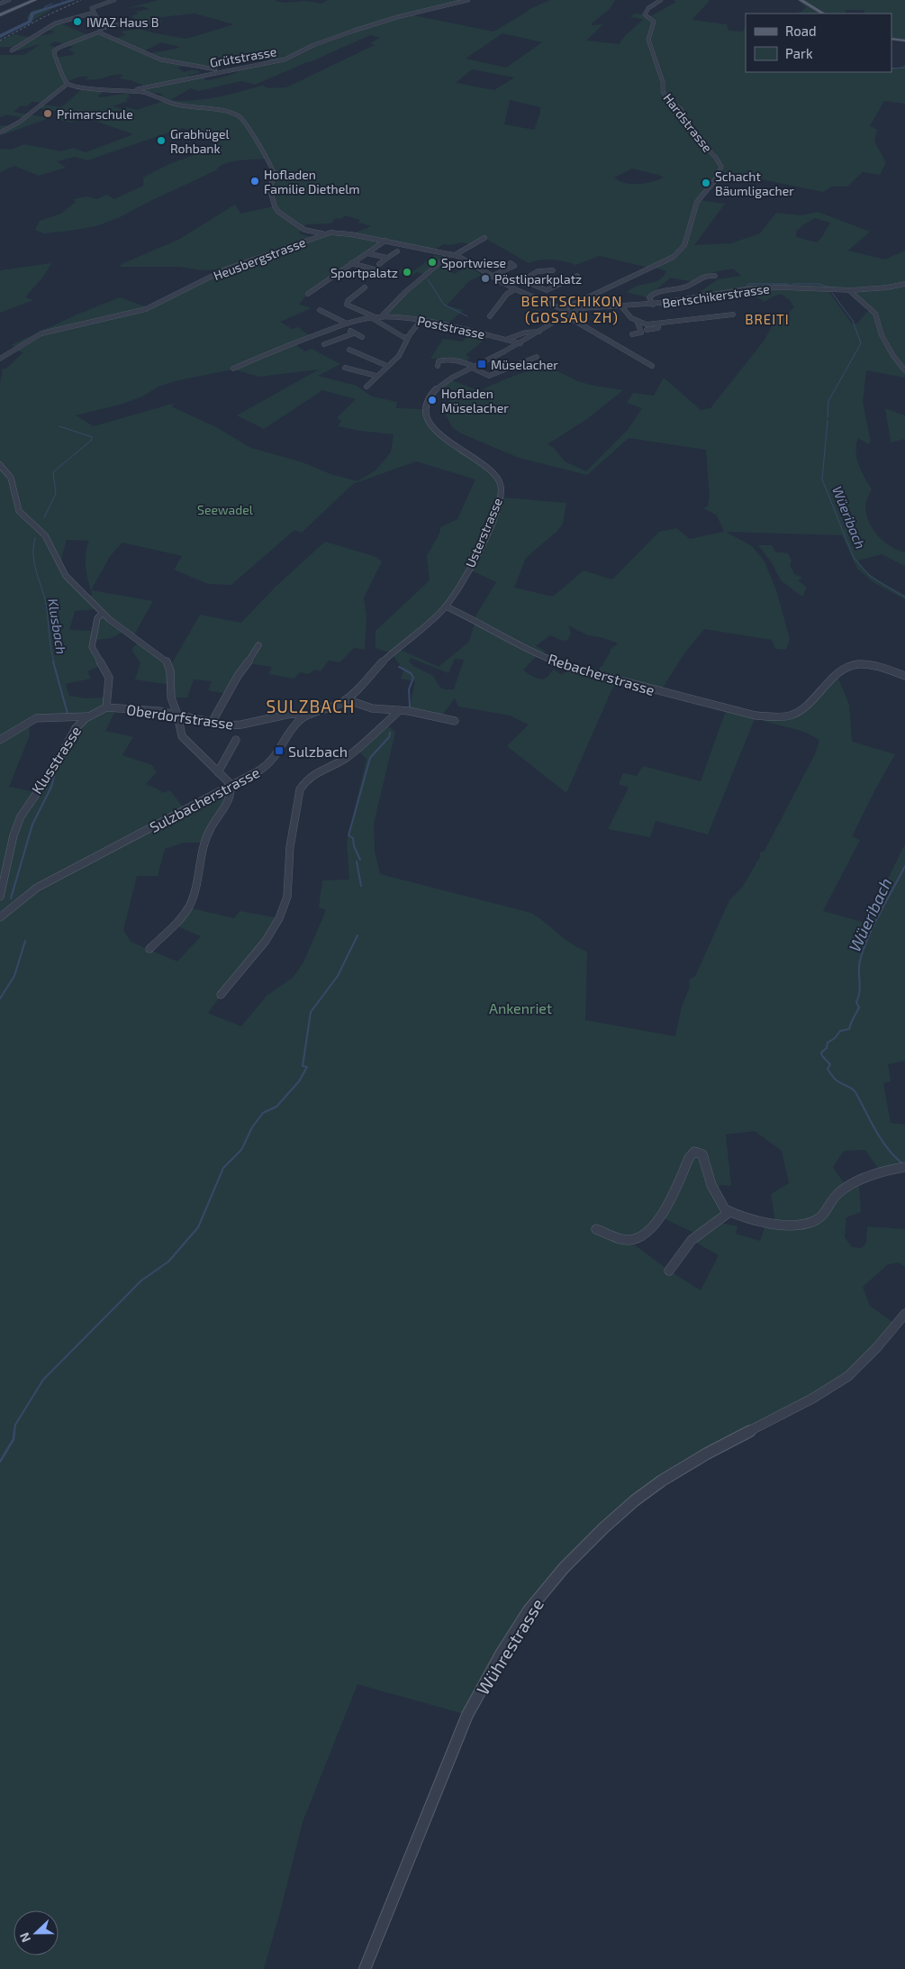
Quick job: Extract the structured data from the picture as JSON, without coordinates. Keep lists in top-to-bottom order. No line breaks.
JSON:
{"streets":{"street":["Grütstrasse","Hardstrasse","Heusbergstrasse","Bertschikerstrasse","Poststrasse","Usterstrasse","Rebacherstrasse","Oberdorfstrasse","Klusstrasse","Sulzbacherstrasse","Wührestrasse"]},"crossings":[["Hardstrasse","Heusbergstrasse"],["Heusbergstrasse","Usterstrasse"],["Bertschikerstrasse","Usterstrasse"],["Poststrasse","Usterstrasse"],["Usterstrasse","Rebacherstrasse"],["Usterstrasse","Sulzbacherstrasse"],["Rebacherstrasse","Sulzbacherstrasse"],["Oberdorfstrasse","Klusstrasse"],["Oberdorfstrasse","Sulzbacherstrasse"]],"districts":["BERTSCHIKON (GOSSAU ZH)","BREITI","SULZBACH"],"water":["Wüeribach","Klusbach"],"parks":["Seewadel","Ankenriet"],"places":{"other":["IWAZ Haus B","Primarschule","Grabhügel Rohbank","Hofladen Familie Diethelm","Schacht Bäumligacher","Sportwiese","Sportpalatz","Pöstliparkplatz","Hofladen Müselacher"],"transit":["Müselacher","Sulzbach"]},"legend":["Road","Park"],"north":"left"}
